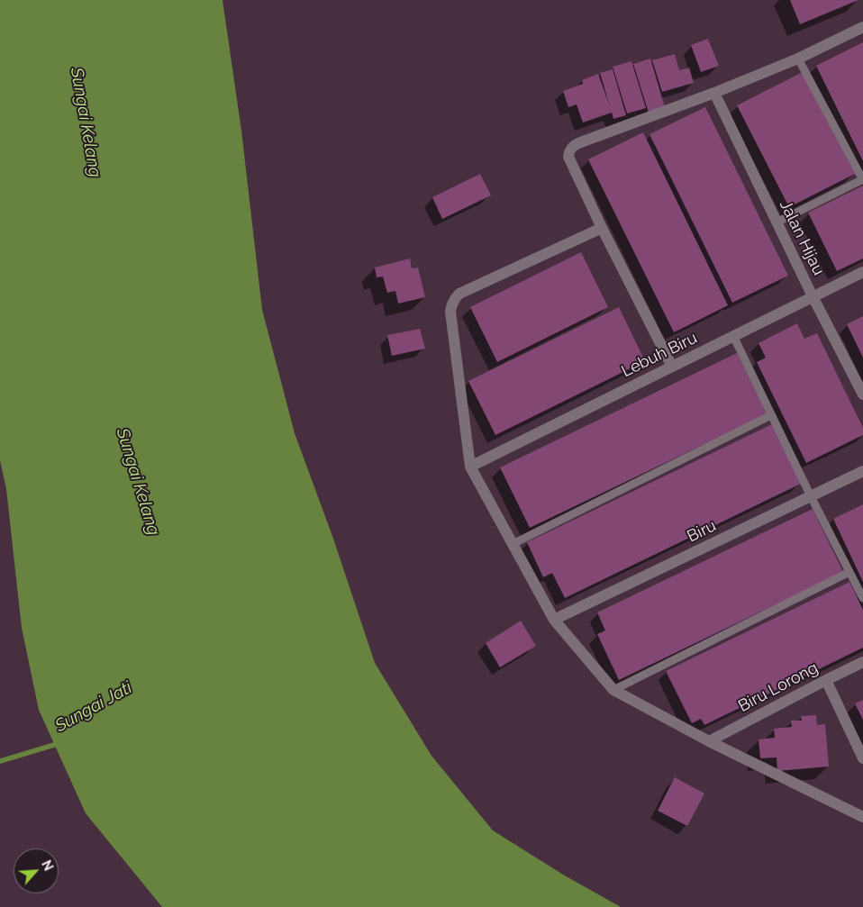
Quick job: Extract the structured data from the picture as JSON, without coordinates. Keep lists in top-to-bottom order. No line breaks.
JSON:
{"streets":{"street":["Jalan Hijau","Lebuh Biru","Biru","Biru Lorong"]},"crossings":[["Jalan Hijau","Lebuh Biru"]],"water":["Sungai Kelang","Sungai Jati"],"north":"top right"}
